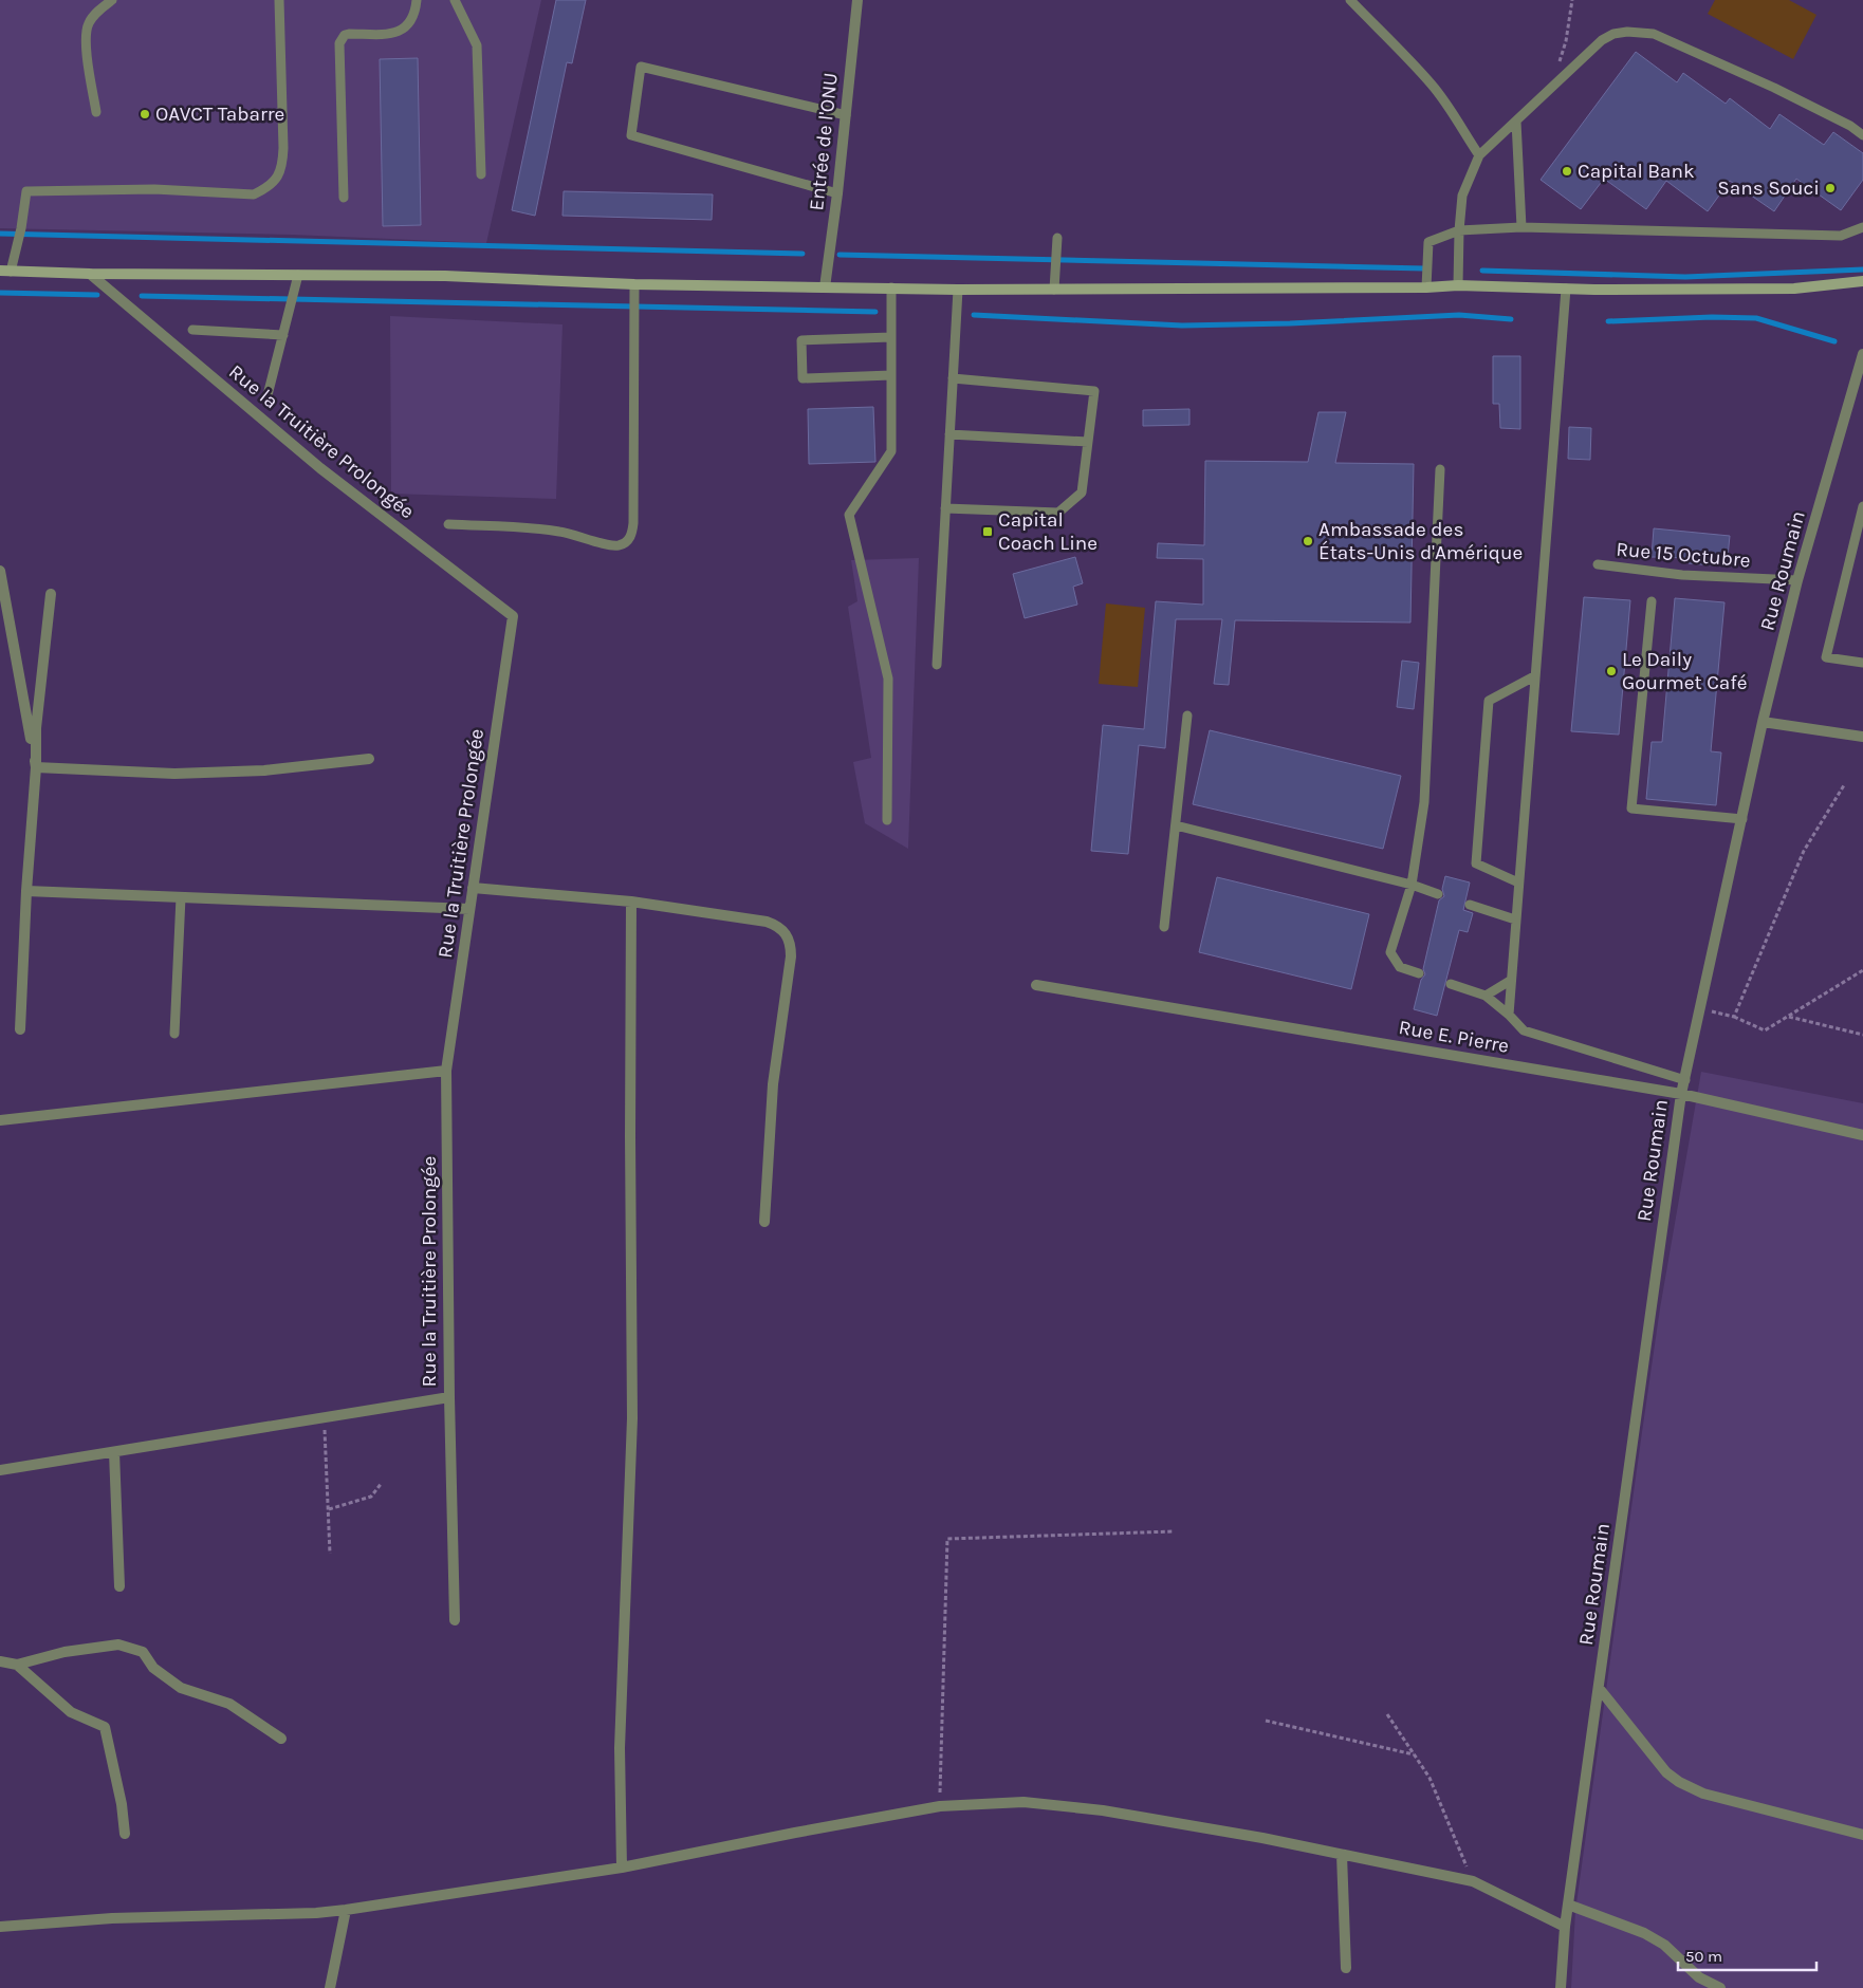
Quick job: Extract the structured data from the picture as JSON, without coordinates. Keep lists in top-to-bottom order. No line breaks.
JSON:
{"streets":{"street":["Entrée de l'ONU","Rue la Truitière Prolongée","Rue Roumain","Rue E. Pierre"],"lane":["Rue 15 Octubre"]},"crossings":[["Rue 15 Octubre","Rue Roumain"],["Rue Roumain","Rue E. Pierre"]],"places":{"other":["OAVCT Tabarre","Capital Bank","Sans Souci","Ambassade des États-Unis d'Amérique","Le Daily Gourmet Café"],"transit":["Capital Coach Line"]},"scale_bar":"50 m"}
